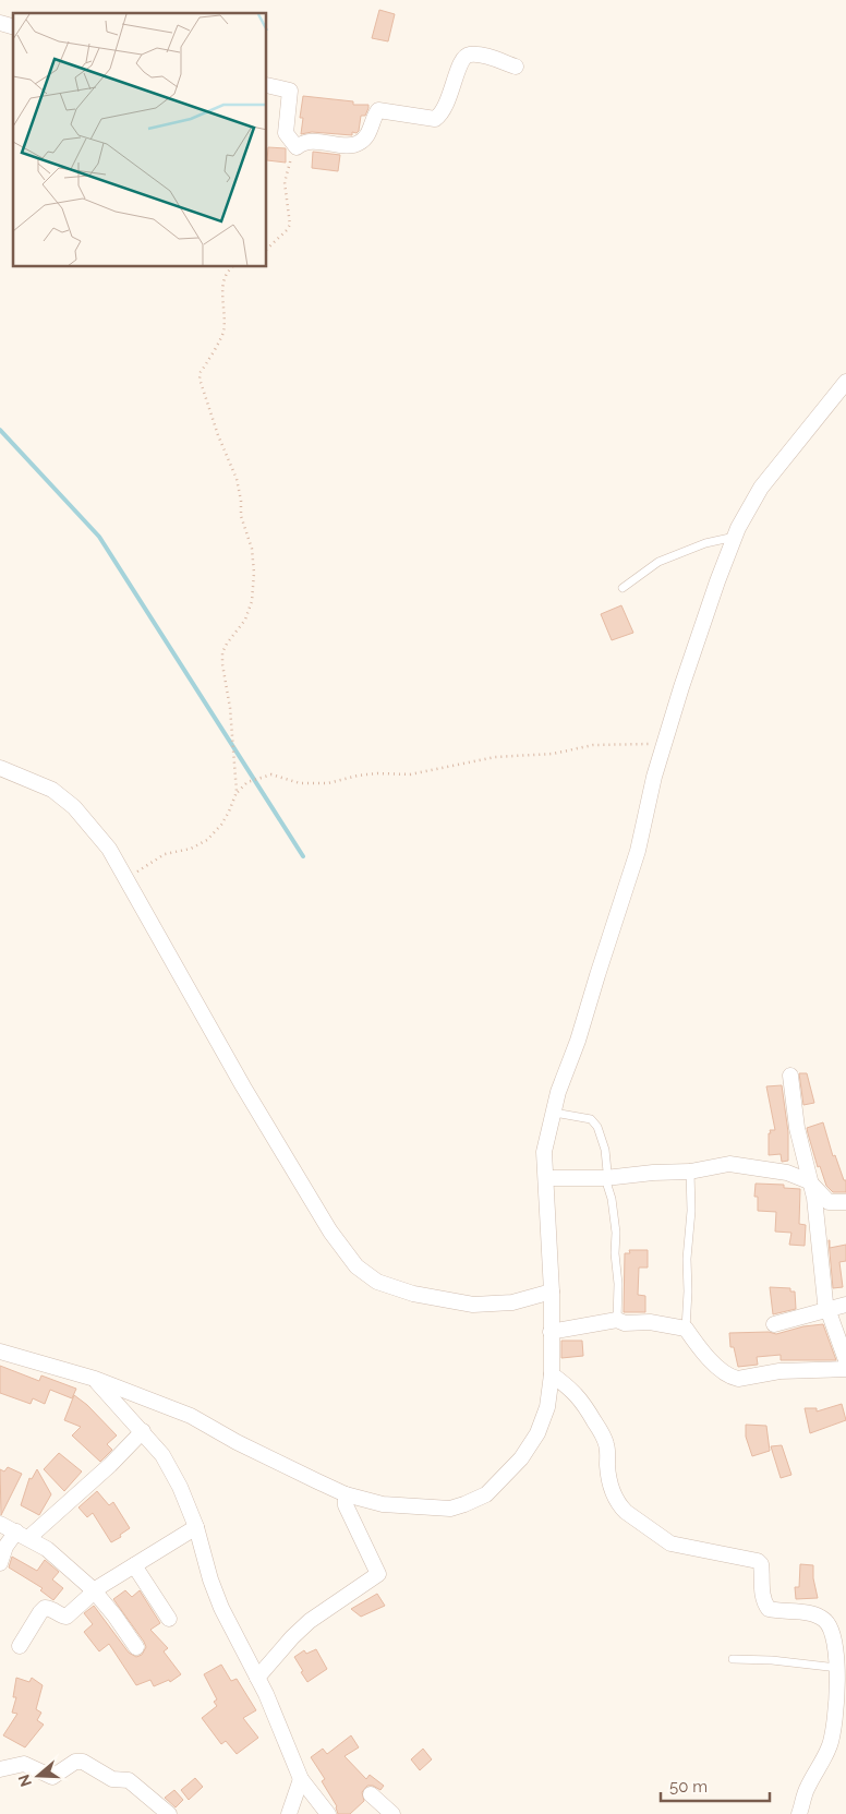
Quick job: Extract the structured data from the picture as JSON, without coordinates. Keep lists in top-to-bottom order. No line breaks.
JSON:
{"scale_bar":"50 m","north":"left"}
